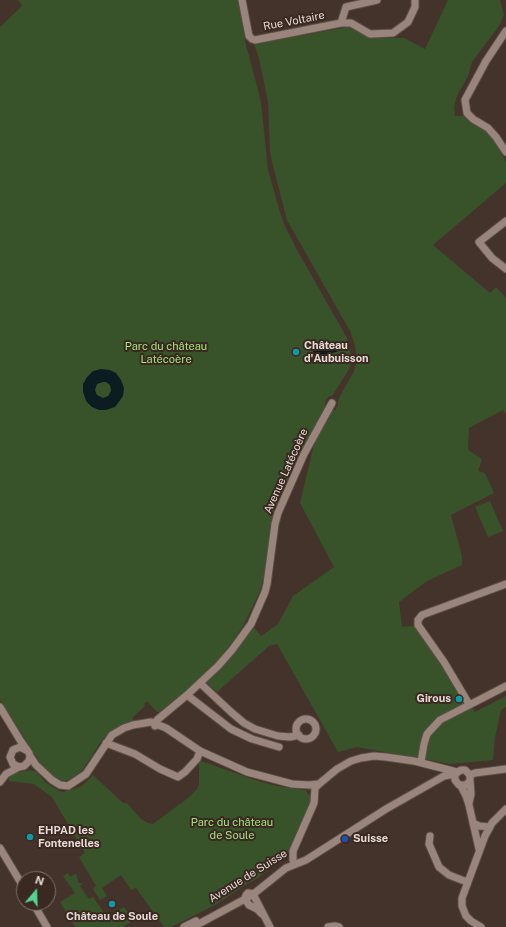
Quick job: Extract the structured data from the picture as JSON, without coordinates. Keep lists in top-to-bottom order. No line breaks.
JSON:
{"streets":{"street":["Rue Voltaire","Avenue Latécoère","Avenue de Suisse"]},"parks":["Parc du château Latécoère","Parc du château de Soule"],"places":["Château d'Aubuisson","Girous","EHPAD les Fontenelles","Suisse","Château de Soule"],"north":"top"}
